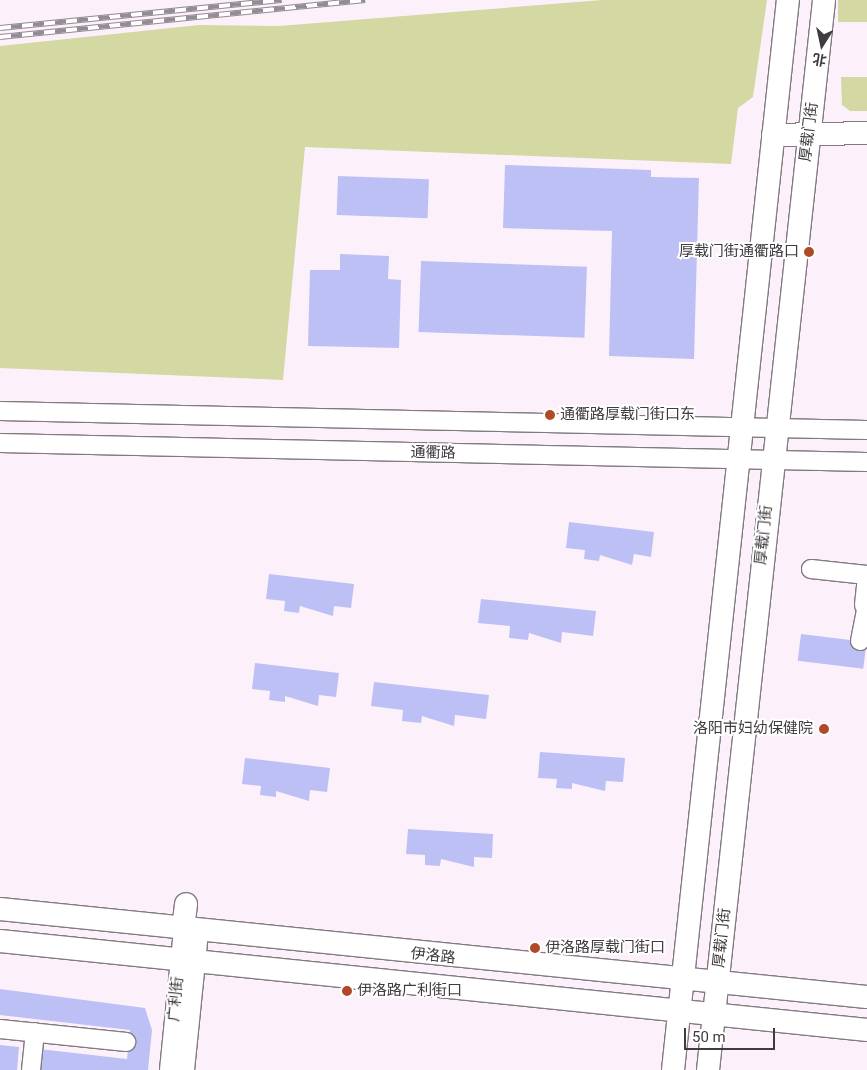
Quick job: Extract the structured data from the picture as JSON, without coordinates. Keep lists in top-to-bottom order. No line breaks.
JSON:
{"streets":{"main road":["厚载门街","伊洛路"],"street":["通衢路","广利街"]},"crossings":[["厚载门街","通衢路"],["厚载门街","伊洛路"],["伊洛路","广利街"]],"places":["厚载门街通衢路口","通衢路厚载门街口东","洛阳市妇幼保健院","伊洛路厚载门街口","伊洛路广利街口"],"scale_bar":"50 m","north":"bottom"}
